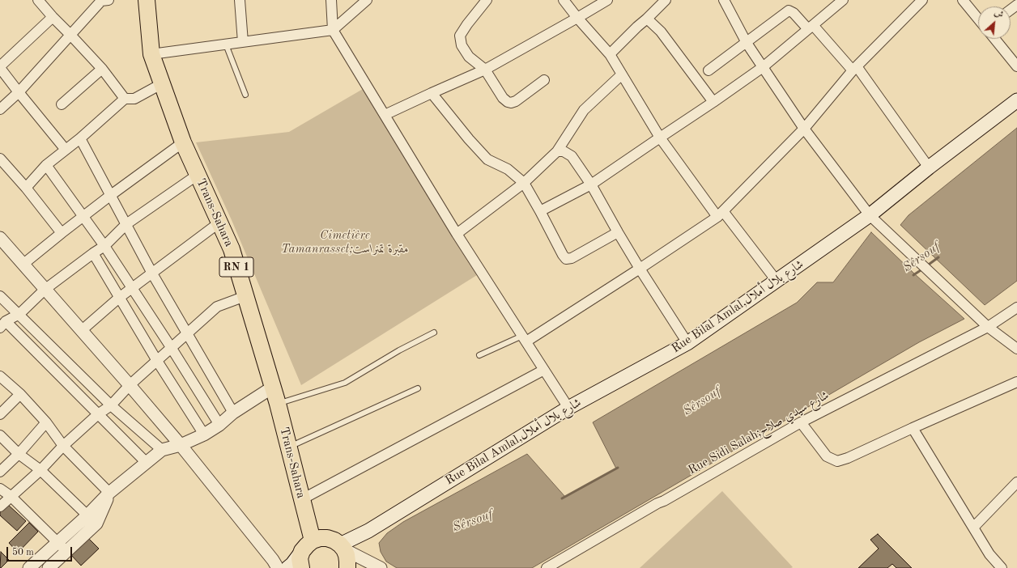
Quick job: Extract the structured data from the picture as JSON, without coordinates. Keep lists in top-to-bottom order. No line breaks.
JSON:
{"streets":{"main road":["Trans-Sahara","RN 1","Rue Bilal Amlal,شارع بلال أملال"],"street":["Rue Sidi Salah;شارع سيدي صلاح"]},"water":["Sêrsouf"],"parks":["Cimetière Tamanrasset;مقبرة تمنراست"],"scale_bar":"50 m","north":"top right"}
